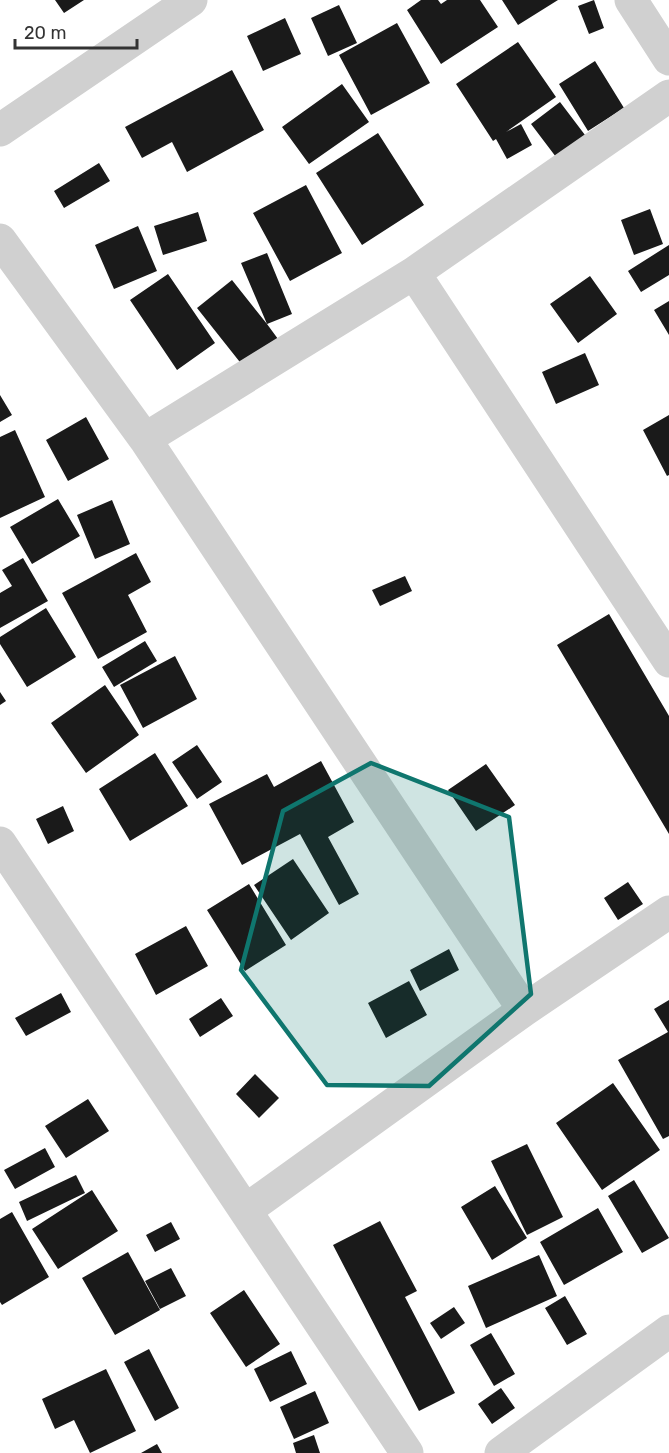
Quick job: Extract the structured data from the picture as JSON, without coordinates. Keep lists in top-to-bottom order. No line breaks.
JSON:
{"scale_bar":"20 m"}
